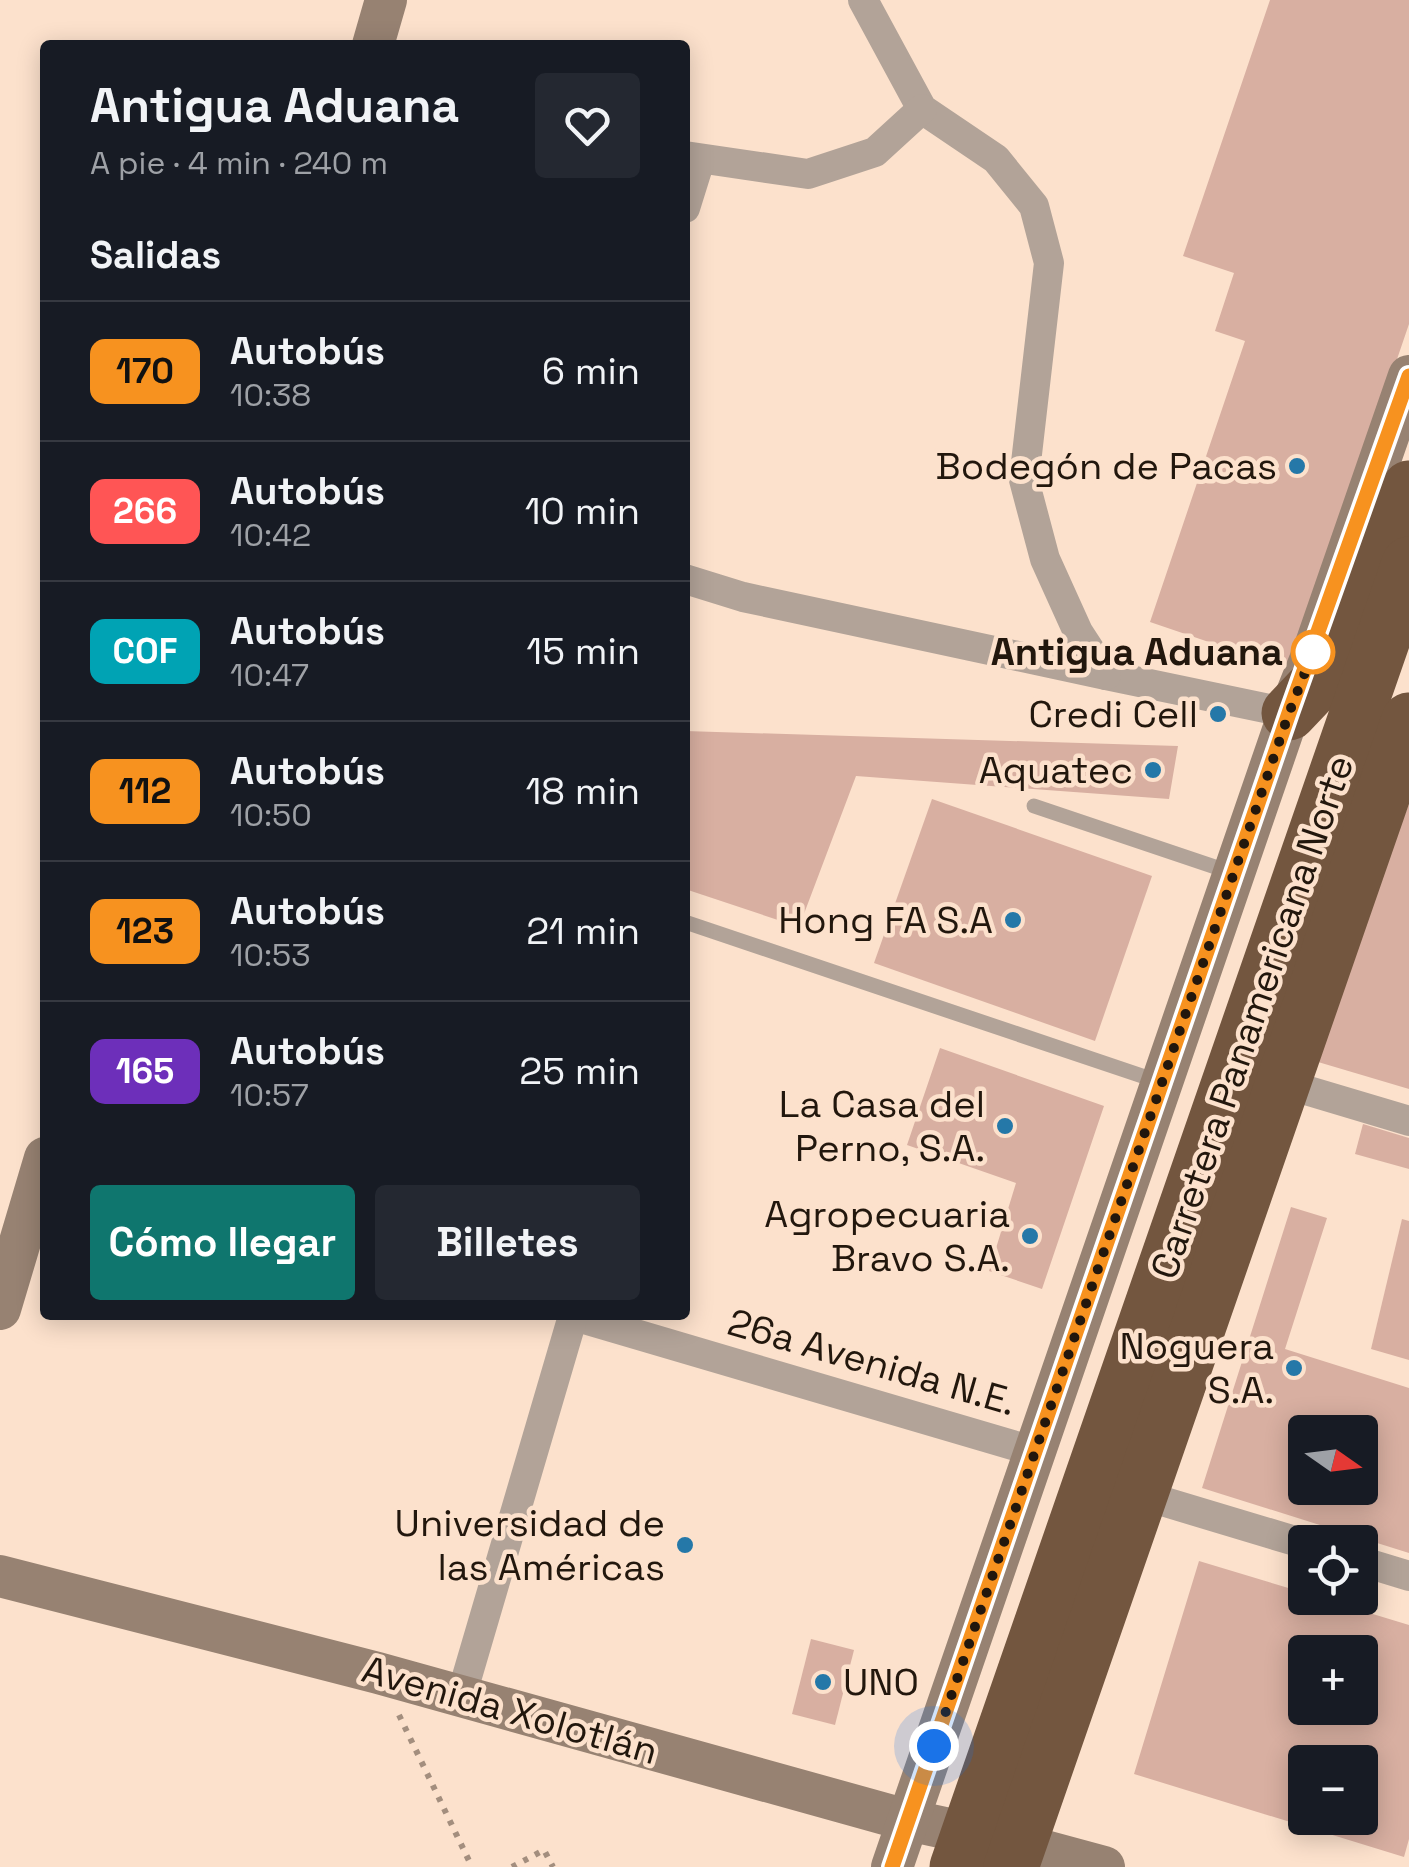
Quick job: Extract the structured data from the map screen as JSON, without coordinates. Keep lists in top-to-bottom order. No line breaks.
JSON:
{"streets":{"highway":["Carretera Panamericana Norte"],"street":["26a Avenida N.E.","Avenida Xolotlán"]},"crossings":[["Carretera Panamericana Norte","Avenida Xolotlán"]],"places":["Bodegón de Pacas","Antigua Aduana","Credi Cell","Aquatec","Hong FA S.A","La Casa del Perno, S.A.","Agropecuaria Bravo S.A.","Noguera S.A.","Universidad de las Américas","UNO"],"lines":["bus line 170"],"north":"right","page":{"heading":[["Antigua Aduana","A pie · 4 min · 240 m"],"Salidas"],"list":[{"mark":"170","name":"Autobús","note":"10:38","value":"6 min"},{"mark":"266","name":"Autobús","note":"10:42","value":"10 min"},{"mark":"COF","name":"Autobús","note":"10:47","value":"15 min"},{"mark":"112","name":"Autobús","note":"10:50","value":"18 min"},{"mark":"123","name":"Autobús","note":"10:53","value":"21 min"},{"mark":"165","name":"Autobús","note":"10:57","value":"25 min"}],"buttons":["Cómo llegar","Billetes"],"map_buttons":["+","−"]}}
